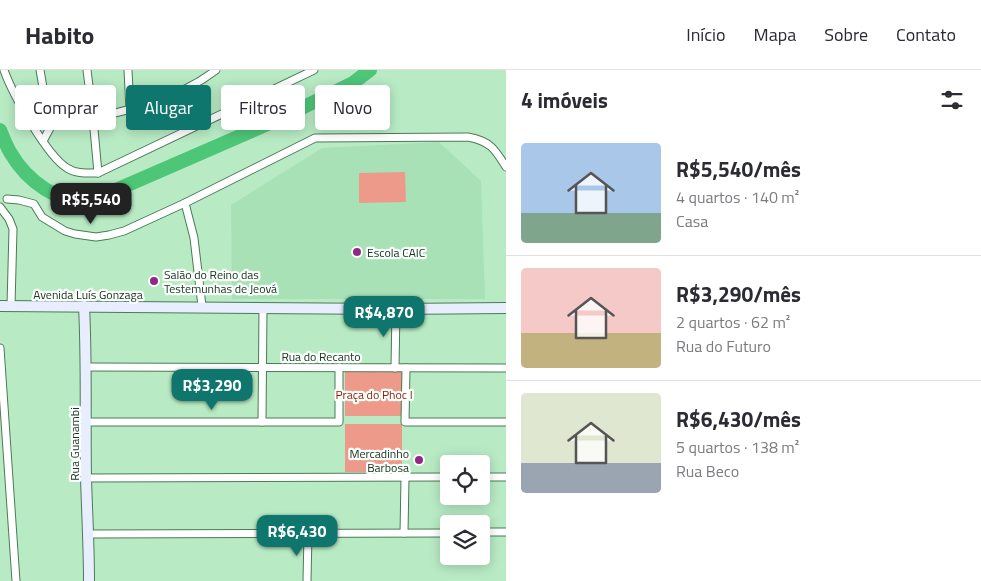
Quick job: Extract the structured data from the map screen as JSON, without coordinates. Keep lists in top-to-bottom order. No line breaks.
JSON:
{"streets":{"street":["Avenida Luís Gonzaga","Rua do Recanto","Rua Guanambi"]},"crossings":[["Avenida Luís Gonzaga","Rua Guanambi"],["Rua do Recanto","Rua Guanambi"]],"parks":["Praça do Phoc I"],"places":["Escola CAIC","Salão do Reino das Testemunhas de Jeová","Mercadinho Barbosa"],"page":{"header":"Habito","nav":["Início","Mapa","Sobre","Contato"],"heading":"4 imóveis","chip":["Comprar","Alugar","Filtros","Novo"],"list":[{"name":"R$5,540/mês","note":"4 quartos · 140 m² · Casa"},{"name":"R$3,290/mês","note":"2 quartos · 62 m² · Rua do Futuro"},{"name":"R$6,430/mês","note":"5 quartos · 138 m² · Rua Beco"}],"price":["R$5,540","R$4,870","R$3,290","R$6,430"]}}
